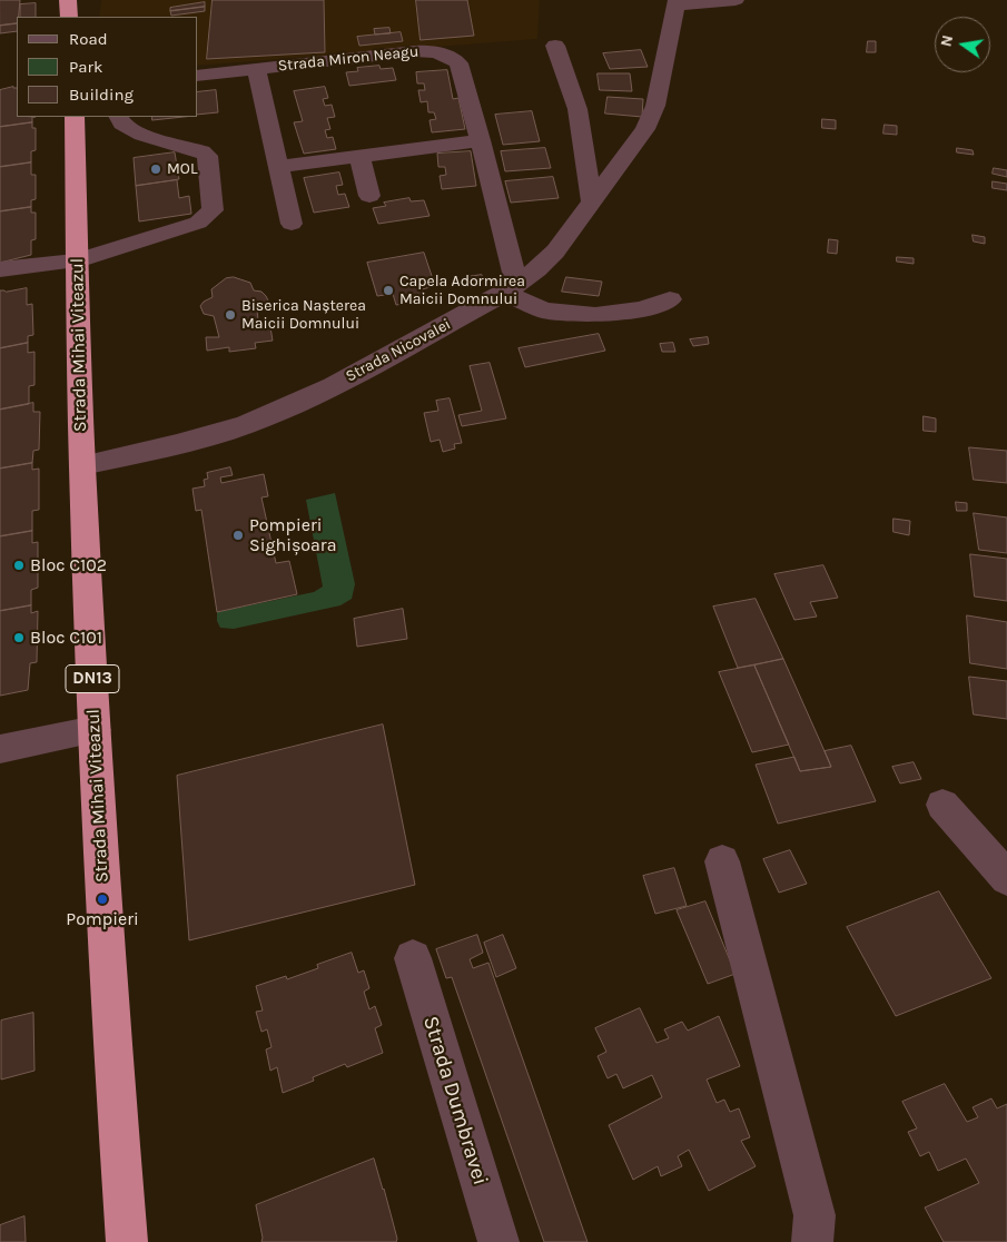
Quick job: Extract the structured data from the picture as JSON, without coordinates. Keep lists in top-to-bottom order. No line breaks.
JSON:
{"streets":{"highway":["Strada Mihai Viteazul","DN13"],"street":["Strada Miron Neagu","Strada Nicovalei","Strada Dumbravei"]},"crossings":[["Strada Miron Neagu","Strada Nicovalei"],["Strada Mihai Viteazul","Strada Nicovalei"]],"places":["MOL","Capela Adormirea Maicii Domnului","Biserica Nașterea Maicii Domnului","Pompieri Sighișoara","Bloc C102","Bloc C101","Pompieri"],"legend":["Road","Park","Building"],"north":"left"}
